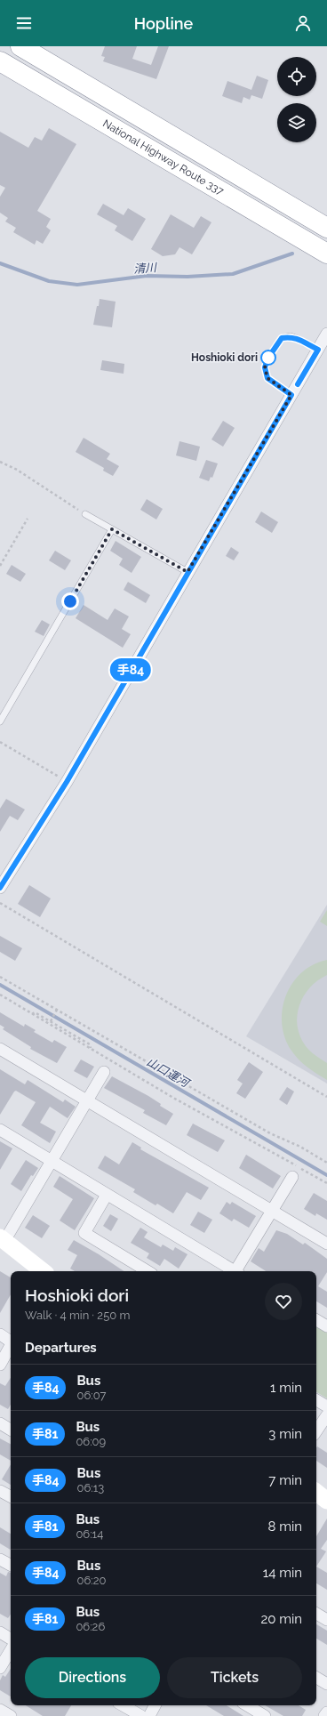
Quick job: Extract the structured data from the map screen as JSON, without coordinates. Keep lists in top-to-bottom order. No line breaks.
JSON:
{"streets":{"highway":["National Highway Route 337"]},"water":["清川","山口運河"],"places":["Hoshioki dori"],"lines":["bus line 手84"],"page":{"header":"Hopline","on_map":"手84","heading":[["Hoshioki dori","Walk · 4 min · 250 m"],"Departures"],"list":[{"mark":"手84","name":"Bus","note":"06:07","value":"1 min"},{"mark":"手81","name":"Bus","note":"06:09","value":"3 min"},{"mark":"手84","name":"Bus","note":"06:13","value":"7 min"},{"mark":"手81","name":"Bus","note":"06:14","value":"8 min"},{"mark":"手84","name":"Bus","note":"06:20","value":"14 min"},{"mark":"手81","name":"Bus","note":"06:26","value":"20 min"}],"buttons":["Directions","Tickets"]}}
